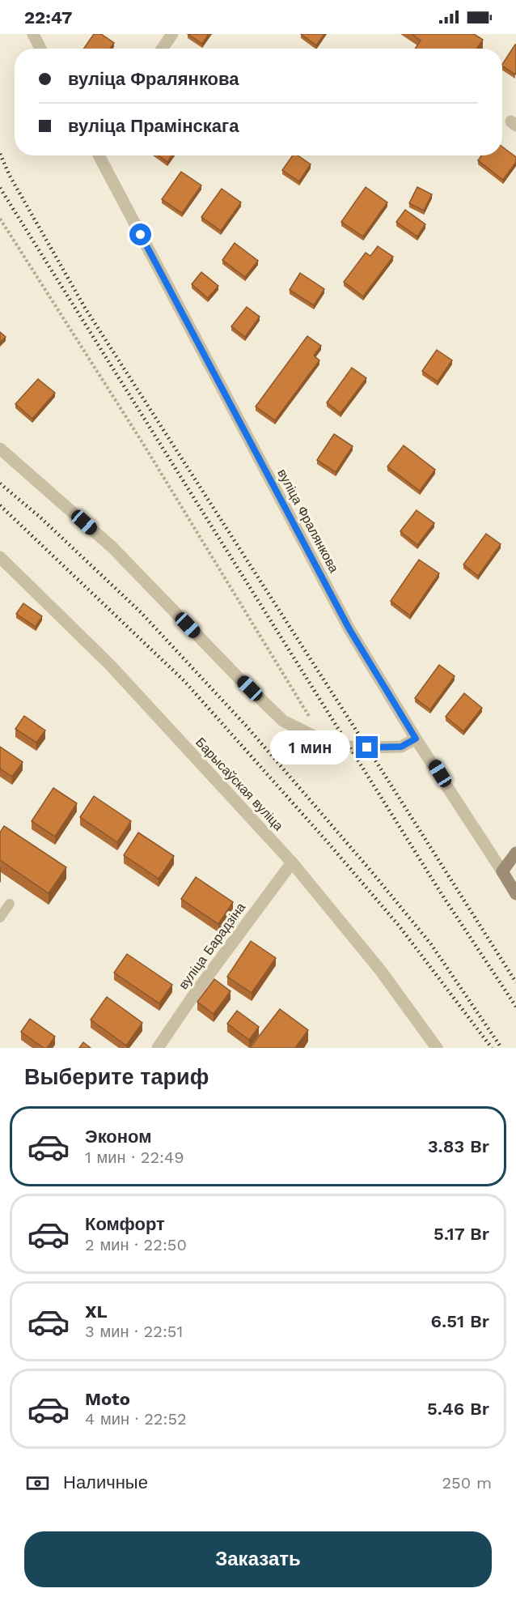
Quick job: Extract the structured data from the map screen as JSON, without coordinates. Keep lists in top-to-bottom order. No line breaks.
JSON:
{"streets":{"street":["вуліца Фралянкова","Барысаўская вуліца","вуліца Барадзіна"]},"crossings":[["Барысаўская вуліца","вуліца Барадзіна"]],"page":{"status":"22:47","banner":["вуліца Фралянкова","вуліца Прамінскага"],"bubble":"1 мин","heading":"Выберите тариф","list":[{"name":"Эконом","note":"1 мин · 22:49","value":"3.83 Br"},{"name":"Комфорт","note":"2 мин · 22:50","value":"5.17 Br"},{"name":"XL","note":"3 мин · 22:51","value":"6.51 Br"},{"name":"Moto","note":"4 мин · 22:52","value":"5.46 Br"}],"pay":["Наличные","250 m"],"buttons":"Заказать"}}
